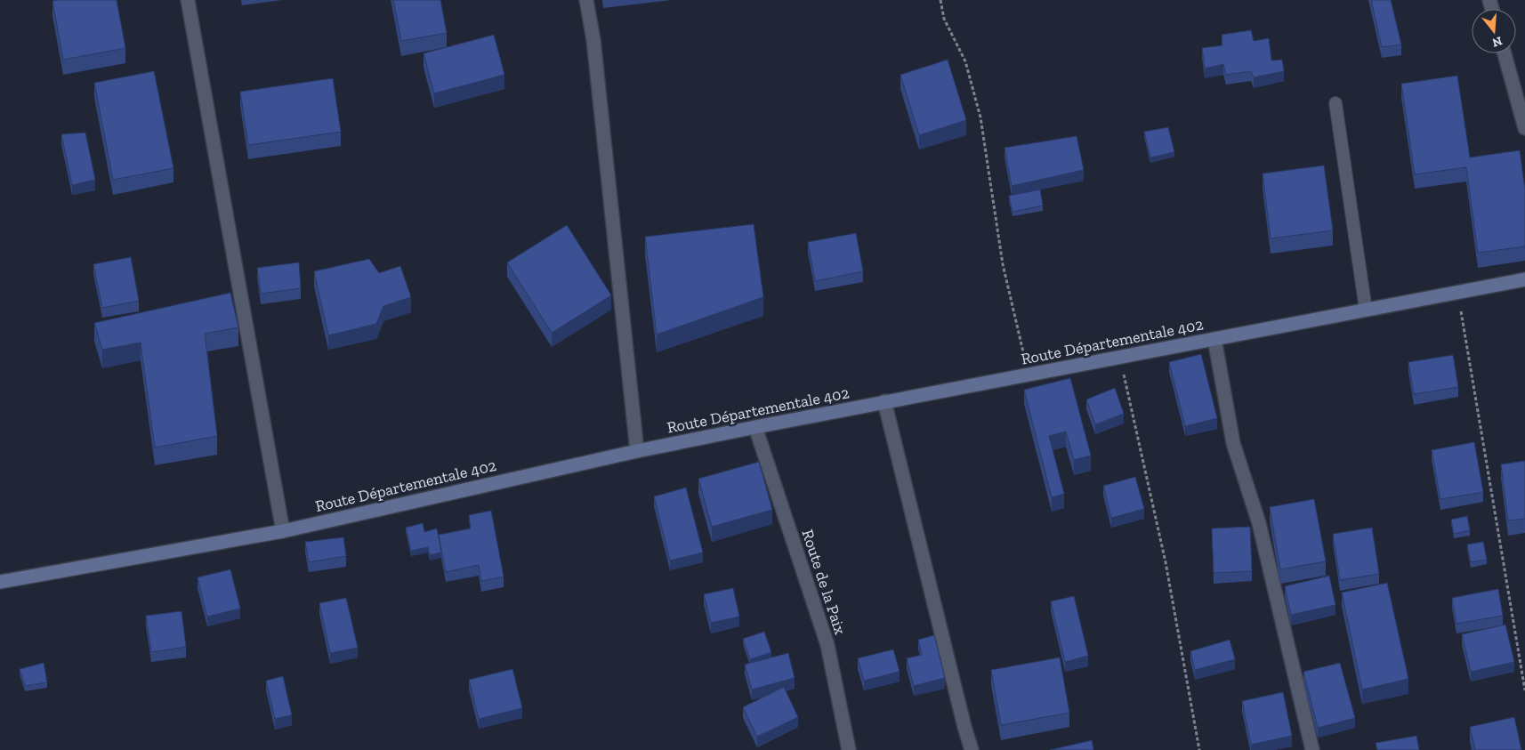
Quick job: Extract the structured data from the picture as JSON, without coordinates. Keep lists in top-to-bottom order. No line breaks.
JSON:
{"streets":{"main road":["Route Départementale 402"],"street":["Route de la Paix"]},"crossings":[["Route Départementale 402","Route de la Paix"]],"north":"bottom"}
